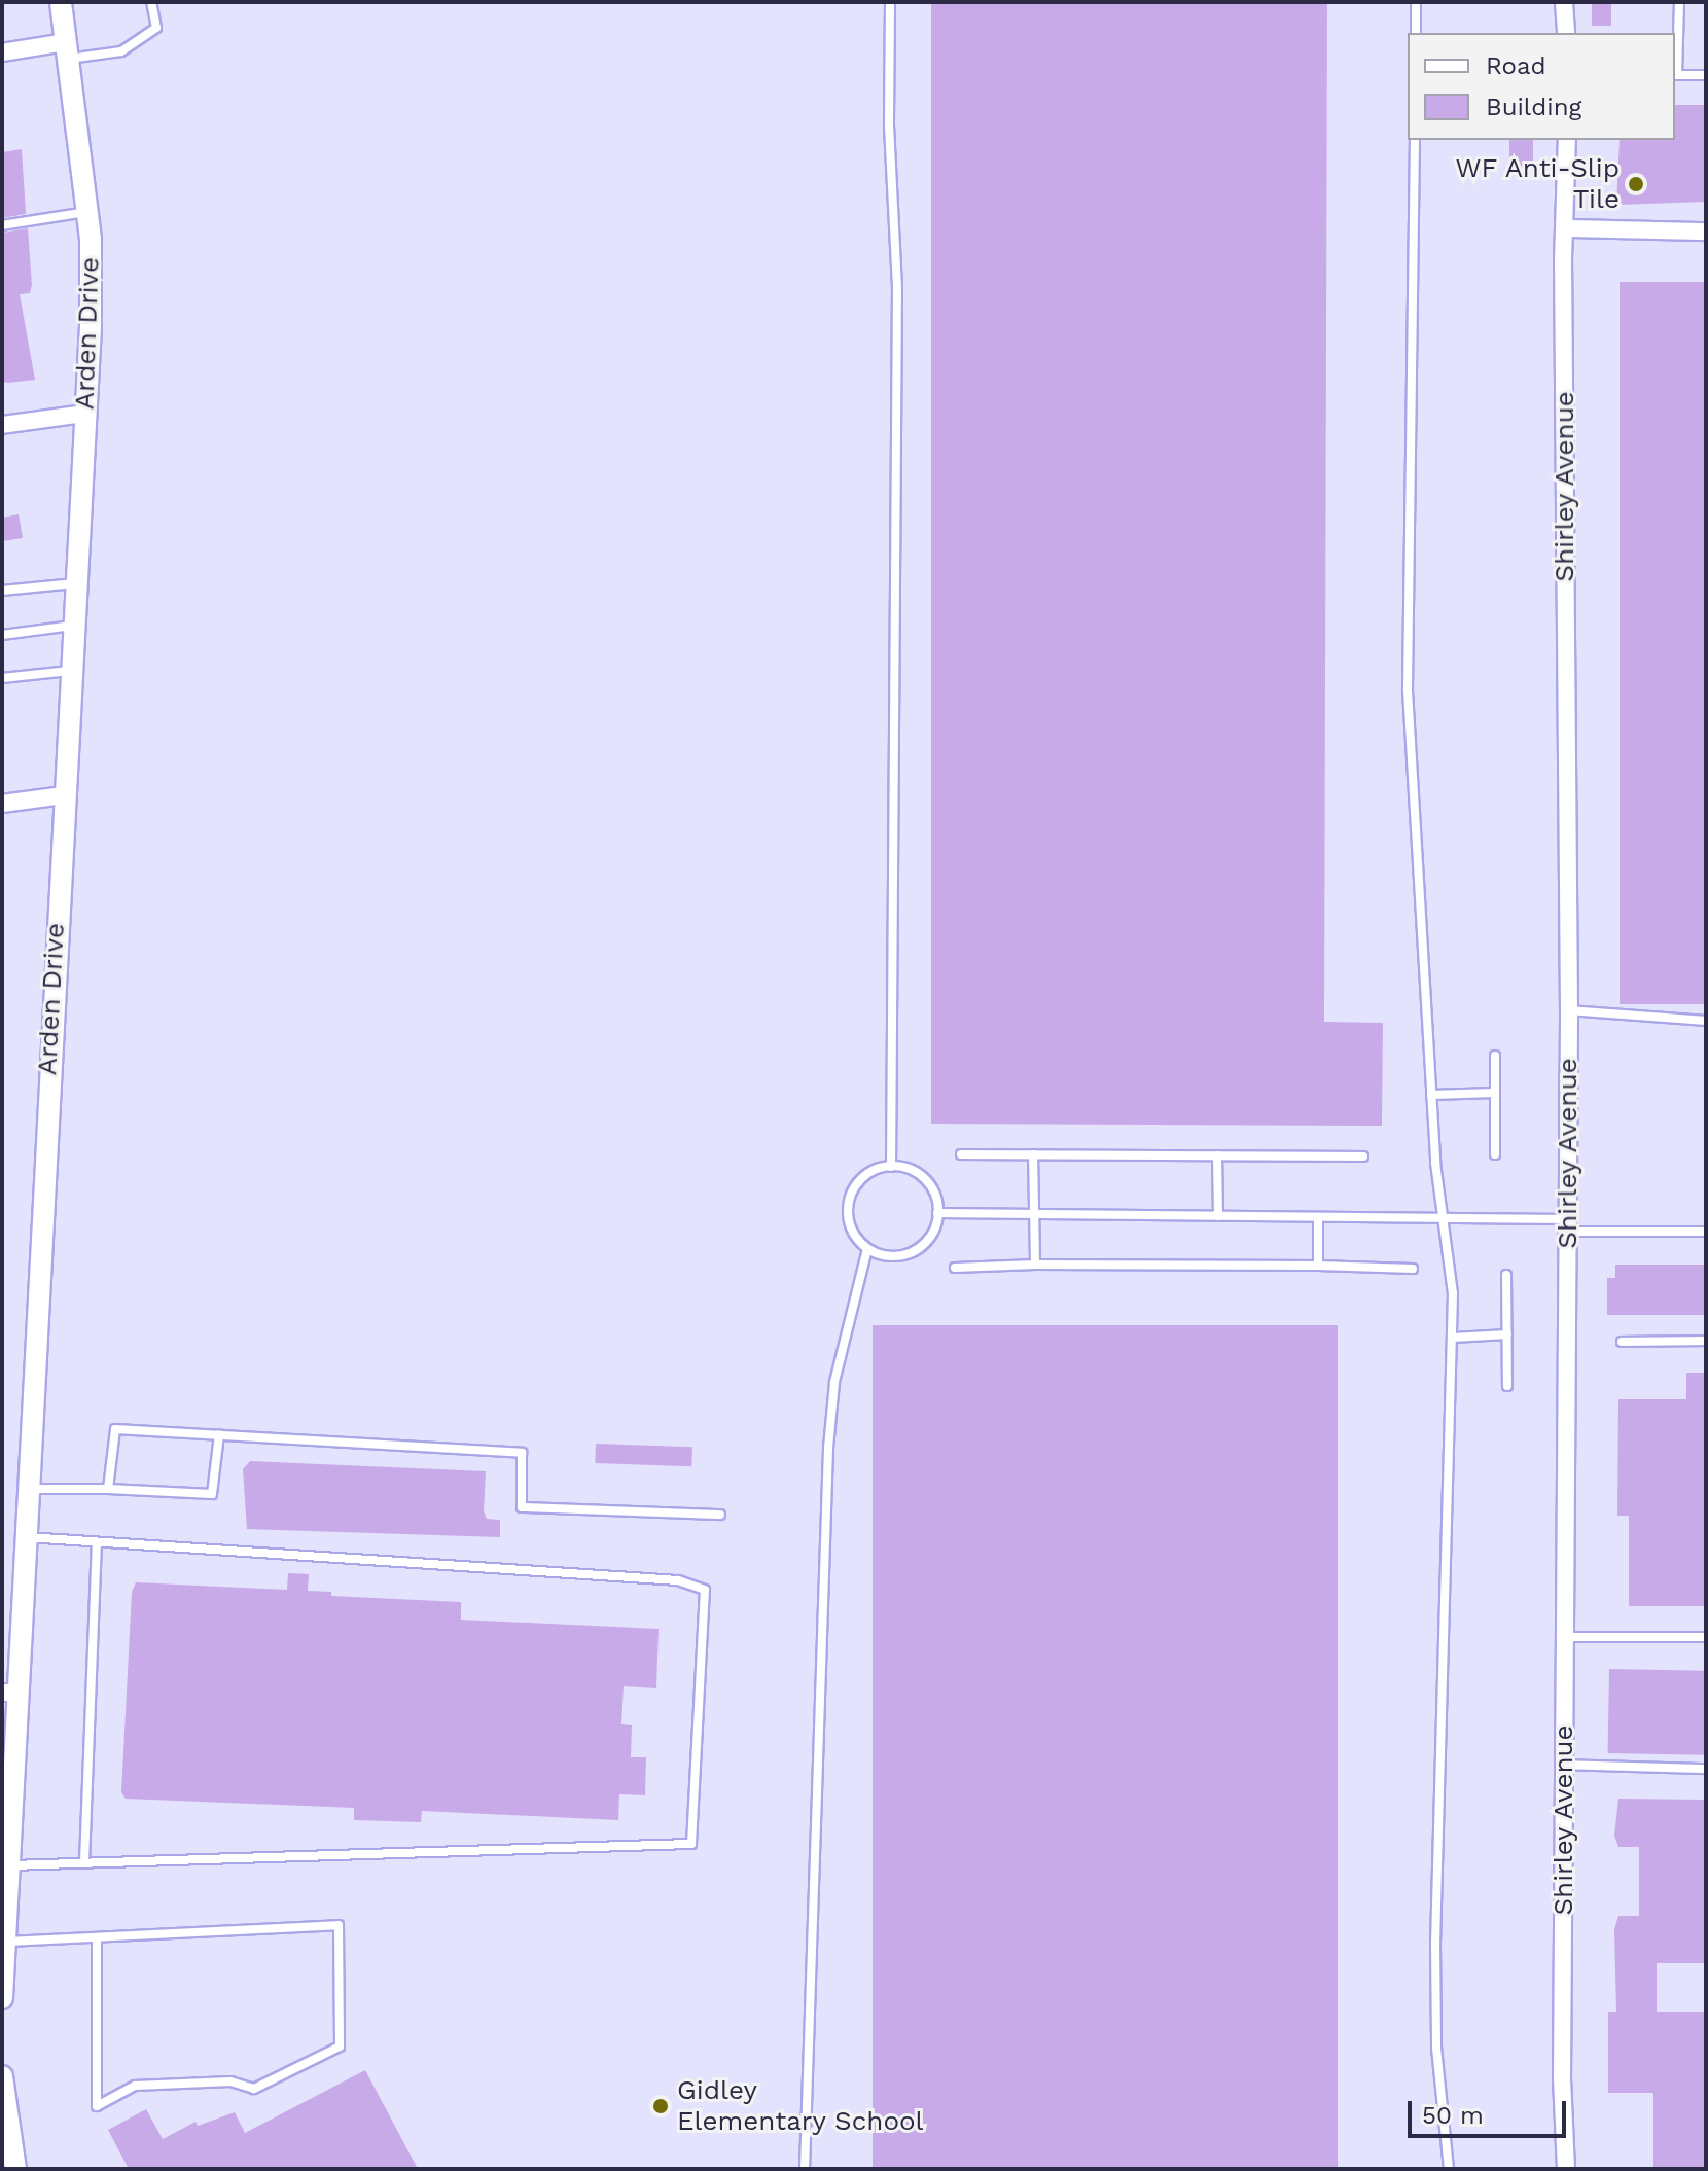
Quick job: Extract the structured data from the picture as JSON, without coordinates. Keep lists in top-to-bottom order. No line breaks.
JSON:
{"streets":{"street":["Arden Drive","Shirley Avenue"]},"places":["WF Anti-Slip Tile","Gidley Elementary School"],"legend":["Road","Building"],"scale_bar":"50 m"}
